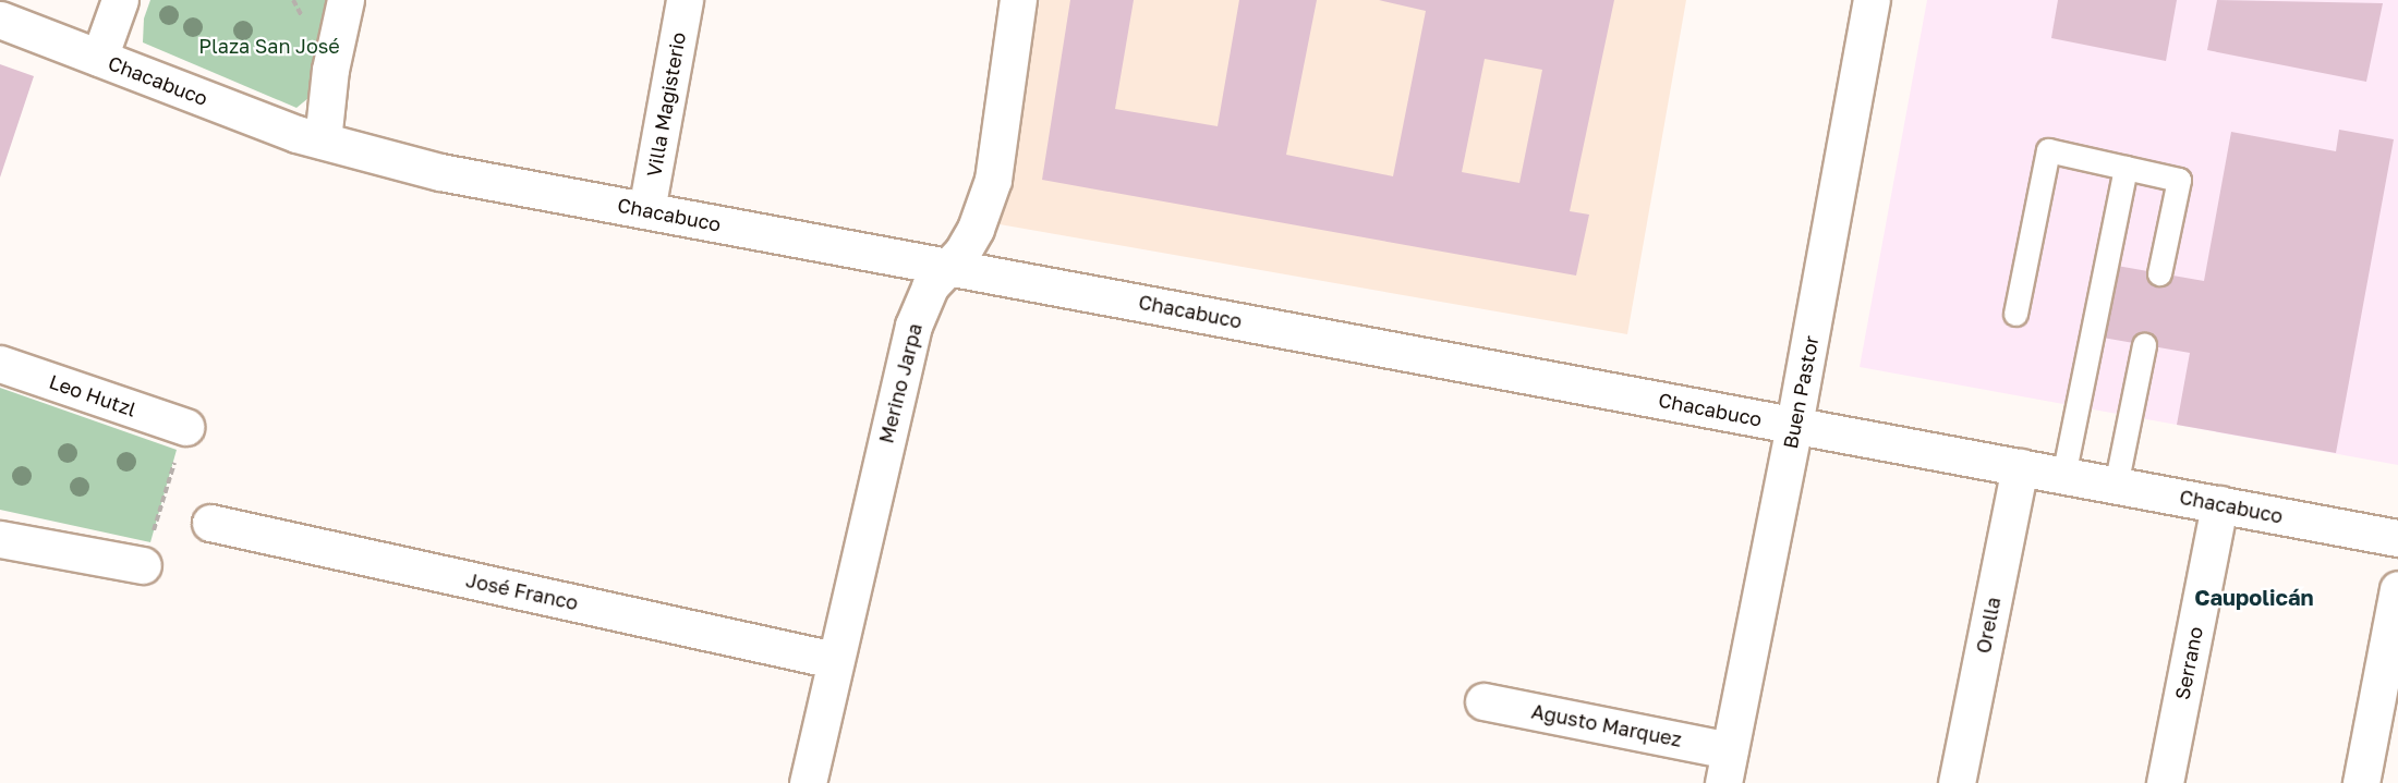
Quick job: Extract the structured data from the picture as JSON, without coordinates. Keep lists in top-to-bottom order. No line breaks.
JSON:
{"streets":{"street":["Chacabuco","Villa Magisterio","Merino Jarpa","Buen Pastor","Leo Hutzl","José Franco","Orella","Serrano","Agusto Marquez"]},"crossings":[["Chacabuco","Villa Magisterio"],["Chacabuco","Merino Jarpa"],["Chacabuco","Buen Pastor"],["Chacabuco","Orella"],["Chacabuco","Serrano"],["Merino Jarpa","José Franco"],["Buen Pastor","Agusto Marquez"]],"districts":["Caupolicán"],"parks":["Plaza San José"]}
